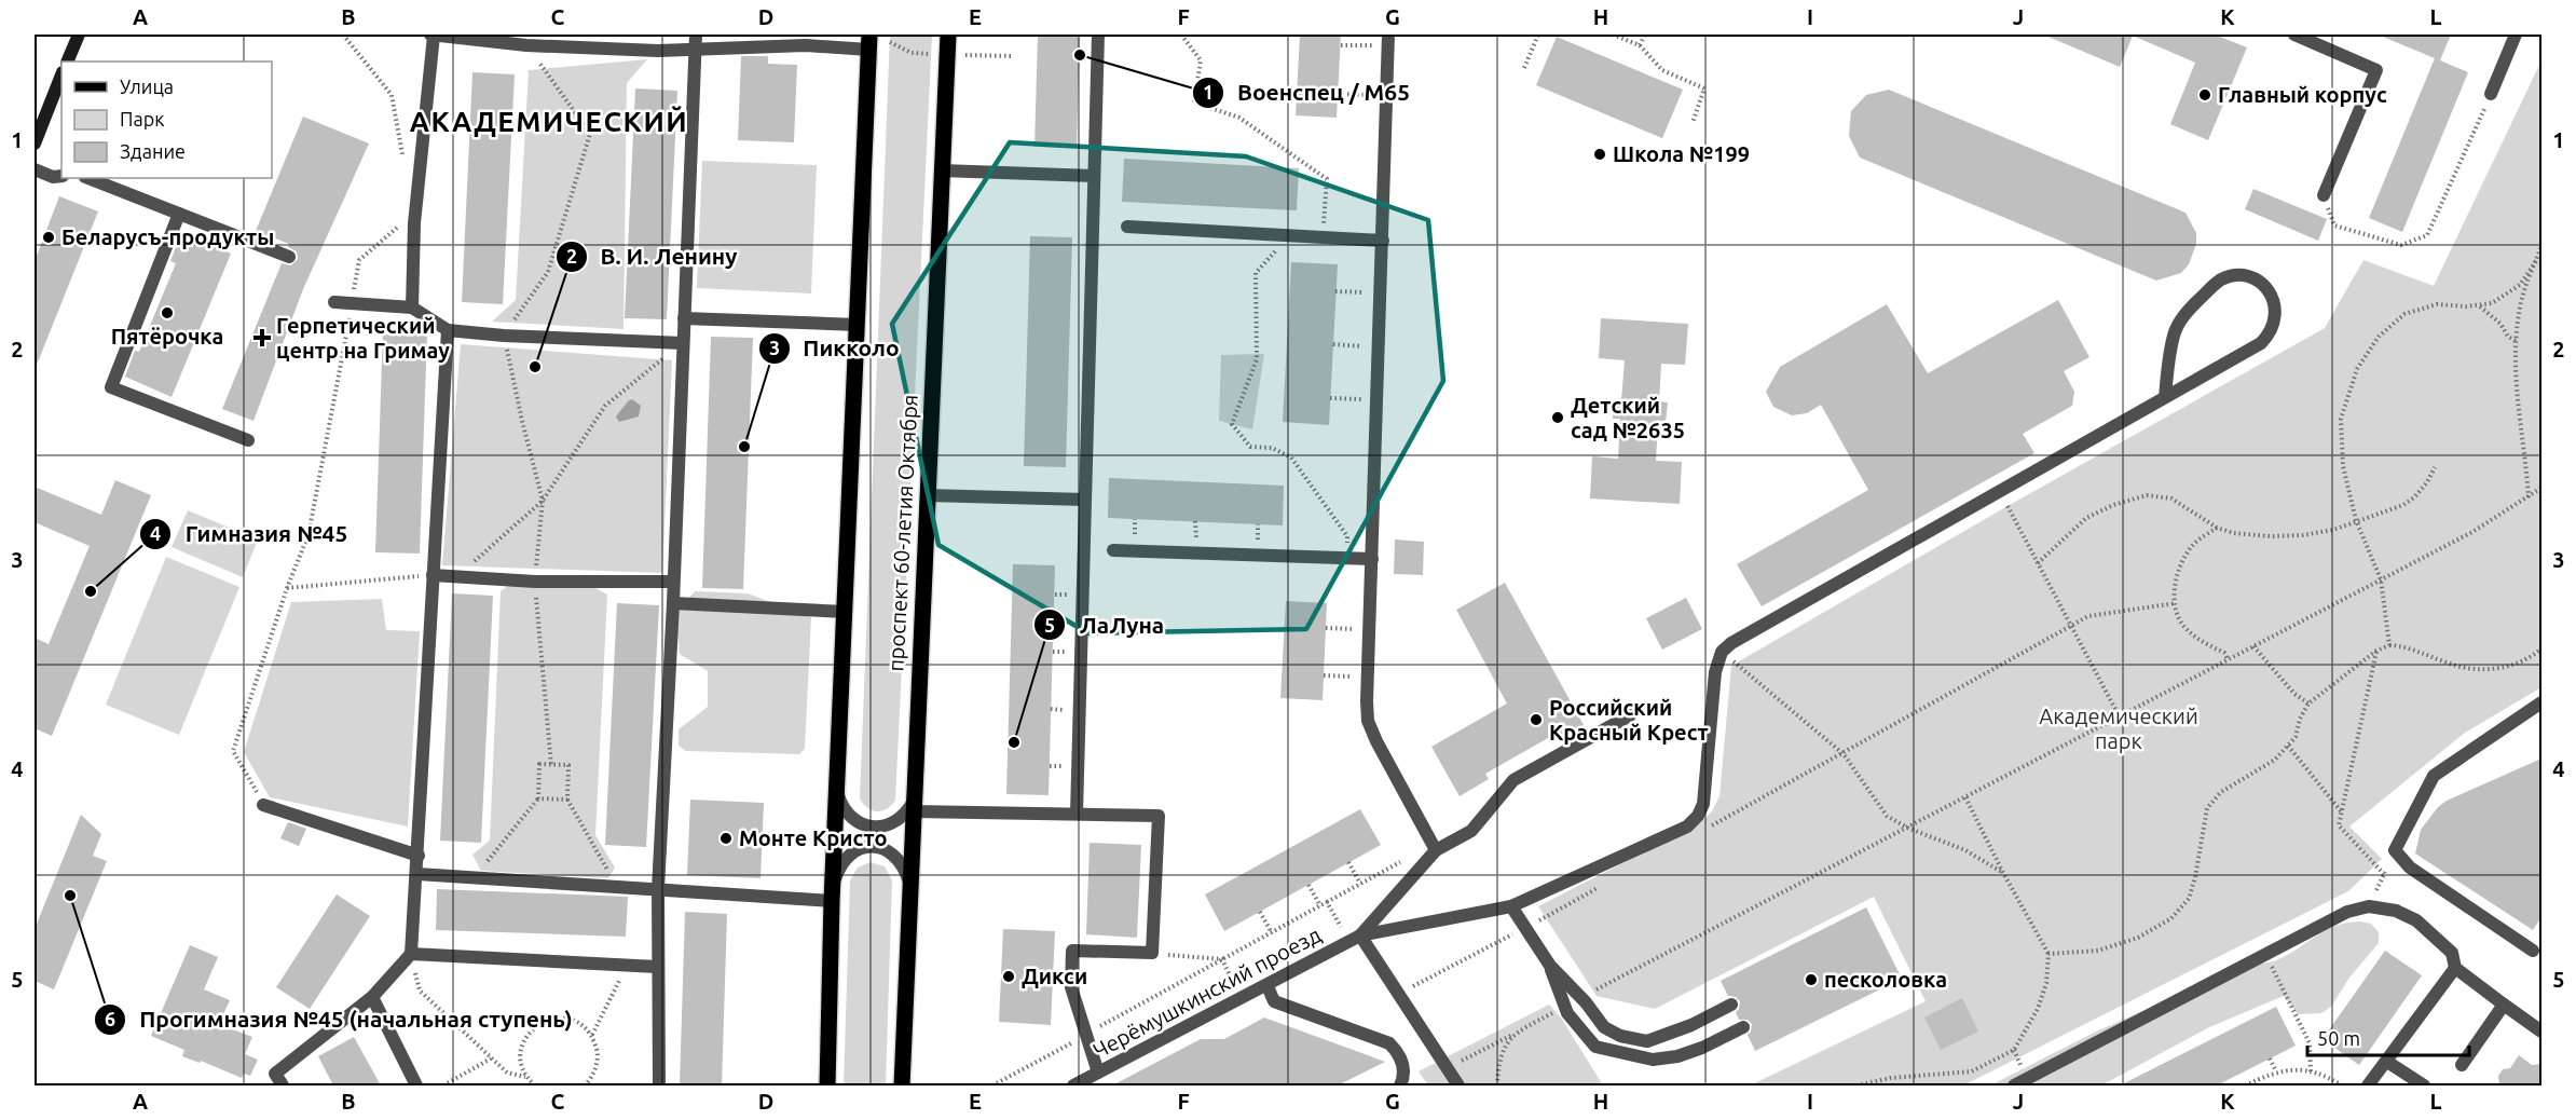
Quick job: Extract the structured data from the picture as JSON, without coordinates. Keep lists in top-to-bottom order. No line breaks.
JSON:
{"streets":{"main road":["проспект 60-летия Октября"],"street":["Черёмушкинский проезд"]},"districts":["АКАДЕМИЧЕСКИЙ"],"parks":["Академический парк"],"places":{"other":["Военспец / М65","Главный корпус","Школа №199","Беларусъ-продукты","Пятёрочка","В. И. Ленину","Детский сад №2635","Пикколо","Гимназия №45","Российский Красный Крест","ЛаЛуна","Монте Кристо","Прогимназия №45 (начальная ступень)","Дикси","песколовка"],"health":["Герпетический центр на Гримау"]},"legend":["Улица","Парк","Здание"],"scale_bar":"50 m","grid":{"columns":["A","B","C","D","E","F","G","H","I","J","K","L"],"rows":["1","2","3","4","5"]}}
